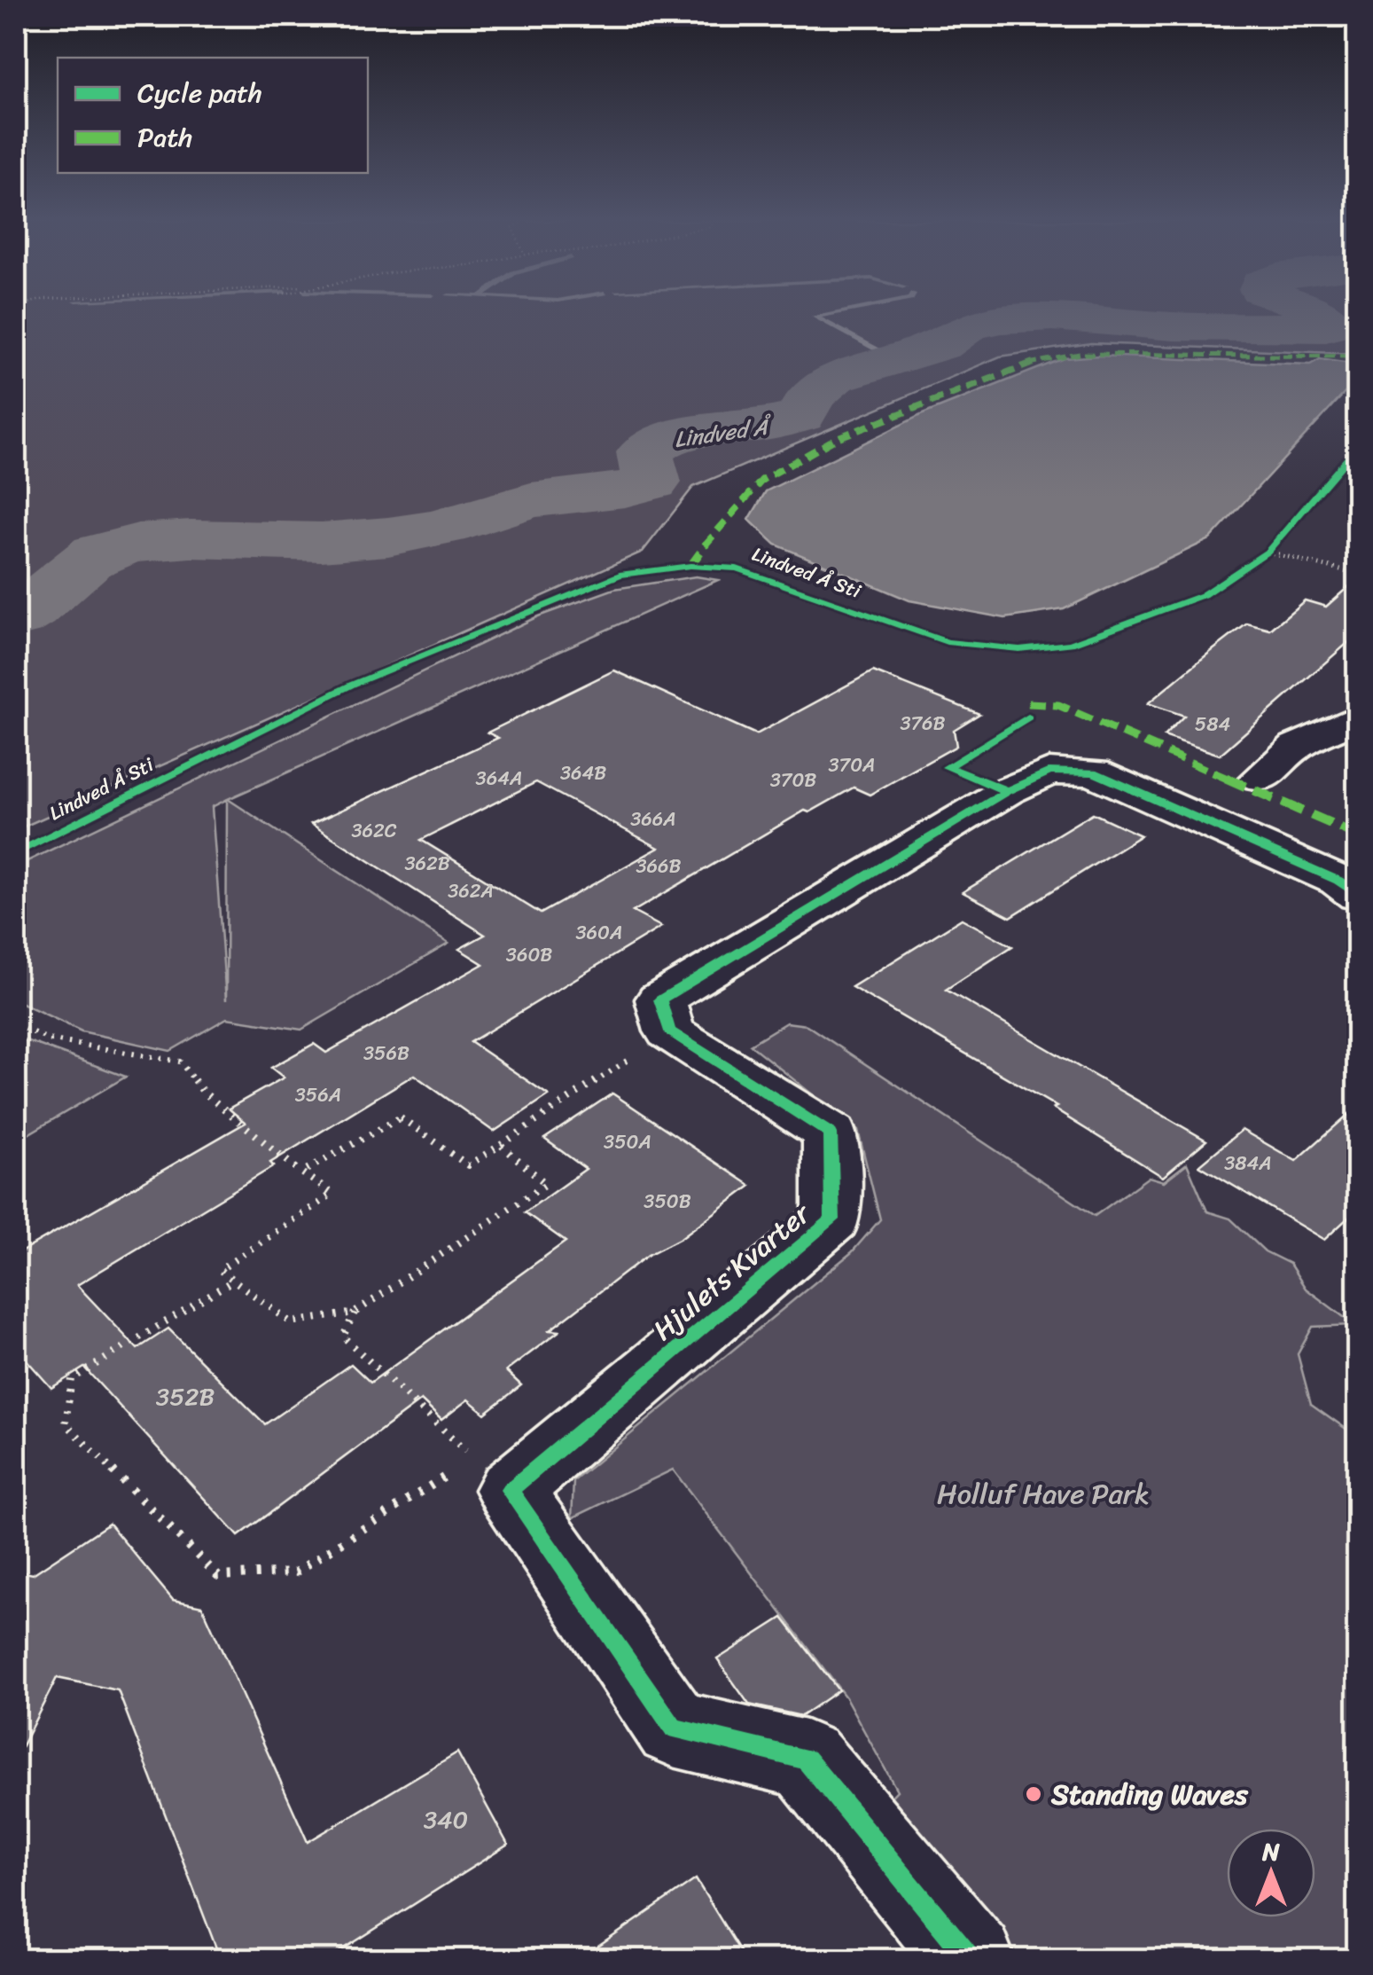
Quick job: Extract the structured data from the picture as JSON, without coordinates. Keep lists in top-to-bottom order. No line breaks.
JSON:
{"streets":{"street":["Hjulets Kvarter"],"cycle path":["Lindved Å Sti"]},"water":["Lindved Å"],"parks":["Holluf Have Park"],"places":["Standing Waves"],"house_numbers":["376B","584","370A","364B","364A","370B","366A","362C","362B","366B","362A","360A","360B","356B","356A","350A","384A","350B","352B","340"],"legend":["Cycle path","Path"],"north":"top"}
